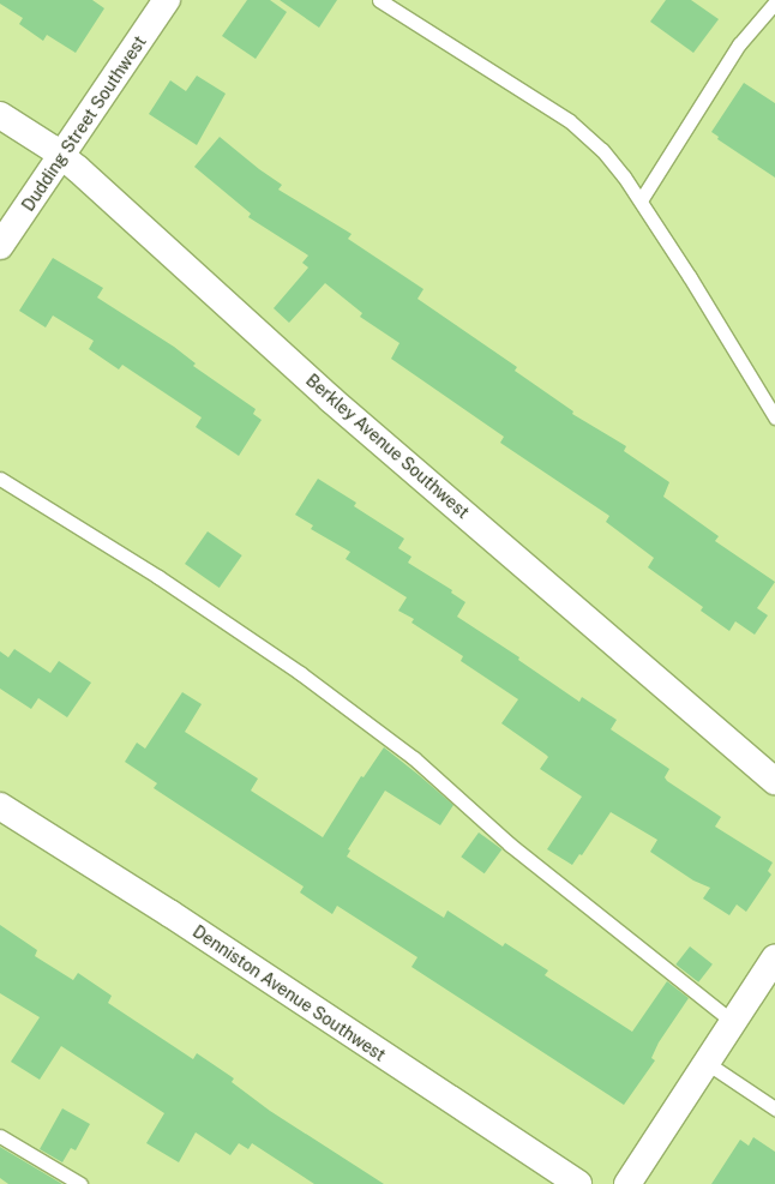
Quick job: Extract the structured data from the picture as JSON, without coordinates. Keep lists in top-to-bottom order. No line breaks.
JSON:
{"streets":{"street":["Dudding Street Southwest","Berkley Avenue Southwest","Denniston Avenue Southwest"]},"crossings":[["Dudding Street Southwest","Berkley Avenue Southwest"]]}
